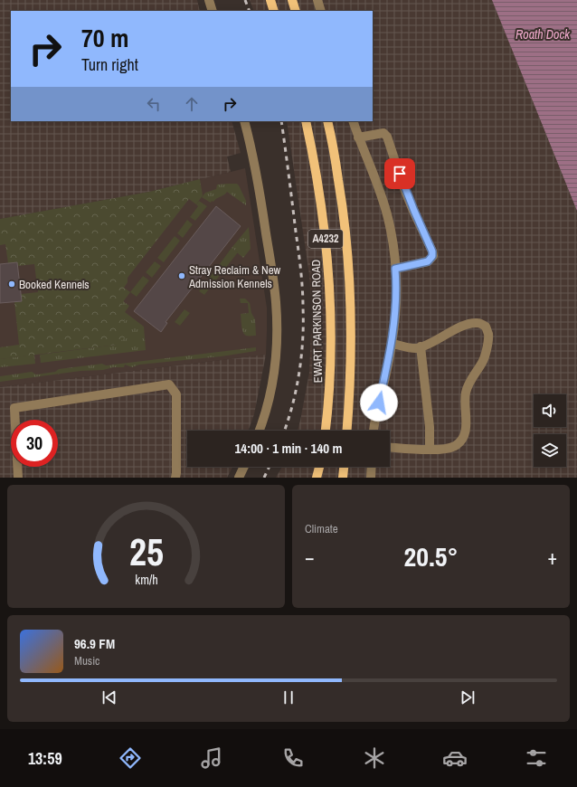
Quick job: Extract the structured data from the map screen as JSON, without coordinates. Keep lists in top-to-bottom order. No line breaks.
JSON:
{"streets":{"main road":["A4232","EWART PARKINSON ROAD"]},"water":["Roath Dock"],"places":["Stray Reclaim & New Admission Kennels","Booked Kennels"],"page":{"turn":["70 m","Turn right"],"limit":"30","trip":"14:00 · 1 min · 140 m","tile":"Climate","heat":["−","20.5°","+"],"song":["96.9 FM","Music"],"tabs":"13:59","gauge":["25","km/h"]}}
